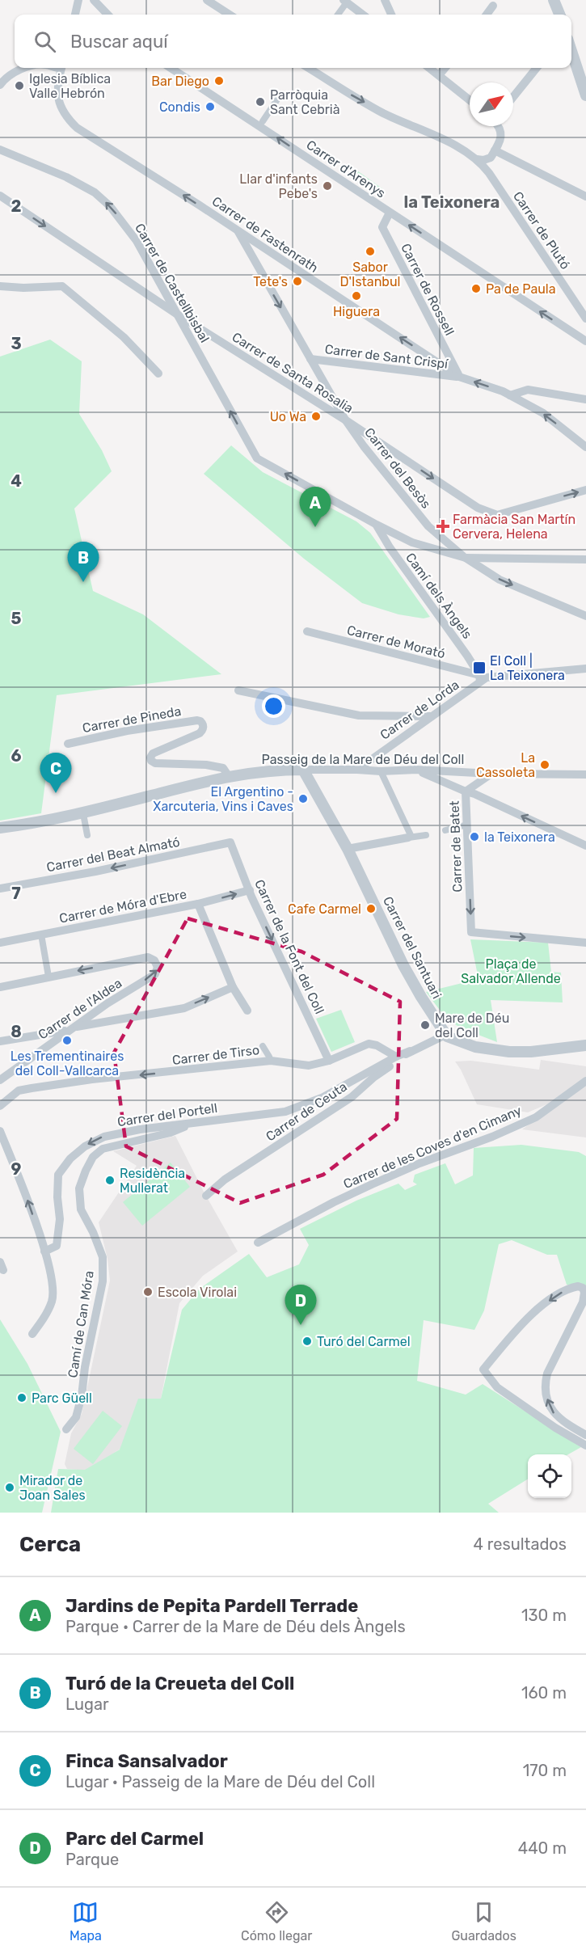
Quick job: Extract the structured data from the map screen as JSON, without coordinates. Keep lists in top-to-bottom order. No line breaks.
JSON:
{"streets":{"street":["Carrer d'Arenys","Carrer de Plutó","Carrer de Fastenrath","Carrer de Castellbisbal","Carrer de Rossell","Carrer de Sant Crispí","Carrer de Santa Rosalia","Carrer del Besòs","Camí dels Àngels","Carrer de Morató","Carrer de Lorda","Carrer de Pineda","Passeig de la Mare de Déu del Coll","Carrer de Batet","Carrer del Beat Almató","Carrer de Móra d'Ebre","Carrer de la Font del Coll","Carrer del Santuari","Carrer de l'Aldea","Carrer de Tirso","Carrer de Ceuta","Carrer del Portell","Carrer de les Coves d'en Cimany","Camí de Can Móra"]},"crossings":[["Carrer d'Arenys","Carrer de Rossell"],["Carrer de Fastenrath","Carrer de Rossell"],["Carrer de Fastenrath","Carrer de Sant Crispí"],["Carrer de Fastenrath","Carrer del Besòs"],["Carrer de Castellbisbal","Carrer de Santa Rosalia"],["Carrer de Castellbisbal","Camí dels Àngels"],["Carrer de Rossell","Carrer de Sant Crispí"],["Carrer de Sant Crispí","Carrer del Besòs"],["Carrer de Santa Rosalia","Carrer del Besòs"],["Camí dels Àngels","Carrer de Morató"],["Camí dels Àngels","Carrer de Lorda"],["Carrer de Morató","Carrer de Lorda"],["Carrer de Lorda","Passeig de la Mare de Déu del Coll"],["Carrer de Pineda","Passeig de la Mare de Déu del Coll"],["Passeig de la Mare de Déu del Coll","Carrer de Batet"],["Passeig de la Mare de Déu del Coll","Carrer del Santuari"],["Carrer del Beat Almató","Carrer de la Font del Coll"],["Carrer de Móra d'Ebre","Carrer de la Font del Coll"],["Carrer de la Font del Coll","Carrer de Tirso"],["Carrer del Santuari","Carrer de Ceuta"],["Carrer de Tirso","Carrer del Portell"],["Carrer del Portell","Camí de Can Móra"]],"one_way":["Carrer d'Arenys","Carrer de Fastenrath","Carrer de Castellbisbal","Carrer del Besòs","Carrer del Beat Almató","Carrer del Portell"],"districts":["la Teixonera"],"parks":["Plaça de Salvador Allende"],"places":{"other":["Bar Diego","Iglesia Bíblica Valle Hebrón","Parròquia Sant Cebrià","Condis","Llar d'infants Pebe's","Sabor D'Istanbul","Tete's","Pa de Paula","Higuera","Uo Wa","La Cassoleta","El Argentino - Xarcuteria, Vins i Caves","la Teixonera","Cafe Carmel","Mare de Déu del Coll","Les Trementinaires del Coll-Vallcarca","Residència Mullerat","Escola Virolai","Turó del Carmel","Parc Güell","Mirador de Joan Sales"],"health":["Farmàcia San Martín Cervera, Helena"],"transit":["El Coll | La Teixonera"]},"north":"top right","page":{"search":"Buscar aquí","pins":["A","B","C","D"],"heading":["Cerca","4 resultados"],"list":[{"mark":"A","name":"Jardins de Pepita Pardell Terrade","note":"Parque · Carrer de la Mare de Déu dels Àngels","value":"130 m"},{"mark":"B","name":"Turó de la Creueta del Coll","note":"Lugar","value":"160 m"},{"mark":"C","name":"Finca Sansalvador","note":"Lugar · Passeig de la Mare de Déu del Coll","value":"170 m"},{"mark":"D","name":"Parc del Carmel","note":"Parque","value":"440 m"}],"nav":["Mapa","Cómo llegar","Guardados"]},"grid":{"rows":["2","3","4","5","6","7","8","9"]}}
